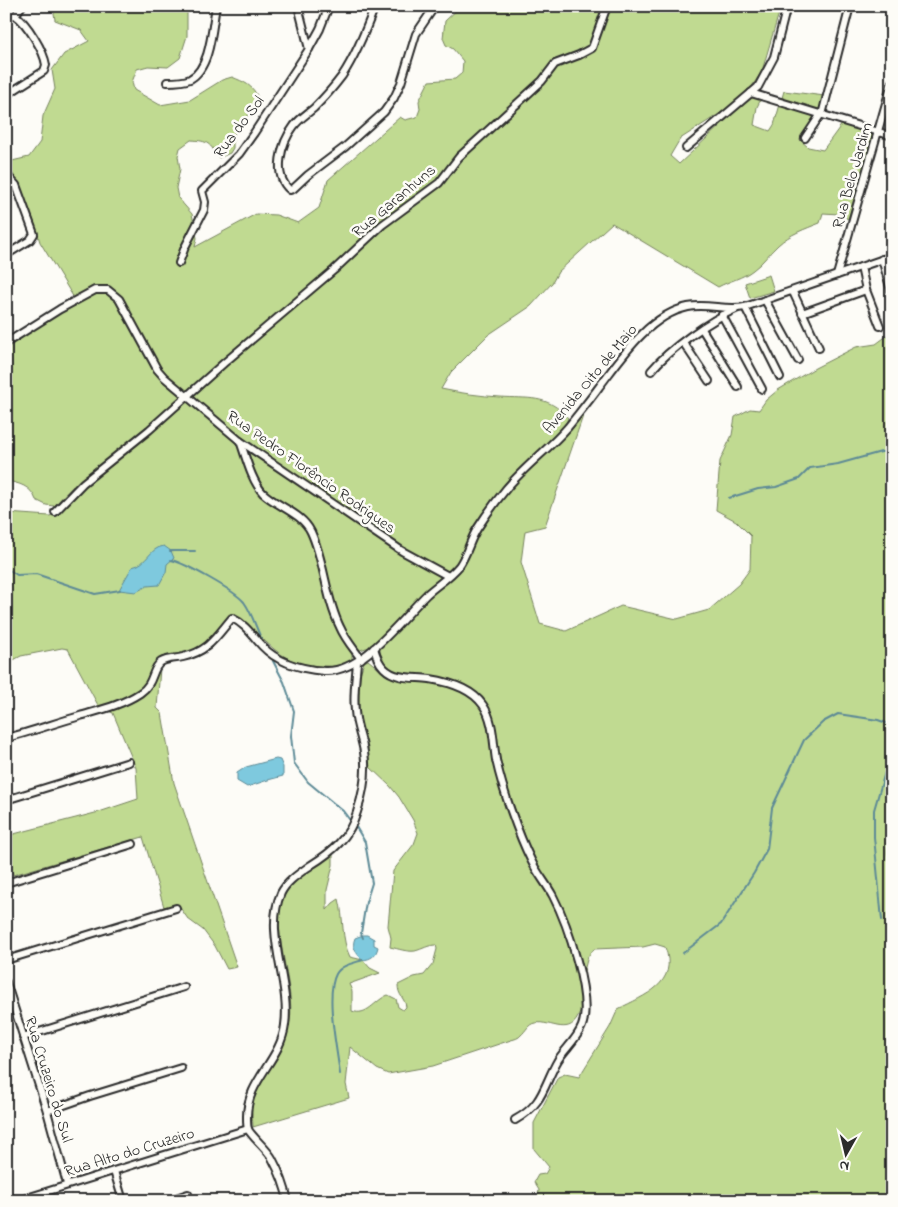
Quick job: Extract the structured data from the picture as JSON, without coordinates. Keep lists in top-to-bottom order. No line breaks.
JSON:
{"streets":{"street":["Rua do Sol","Rua Belo Jardim","Rua Garanhuns","Avenida Oito de Maio","Rua Pedro Florêncio Rodrigues","Rua Cruzeiro do Sul","Rua Alto do Cruzeiro"]},"crossings":[["Rua Belo Jardim","Avenida Oito de Maio"],["Rua Garanhuns","Rua Pedro Florêncio Rodrigues"],["Avenida Oito de Maio","Rua Pedro Florêncio Rodrigues"],["Rua Cruzeiro do Sul","Rua Alto do Cruzeiro"]],"north":"bottom"}
